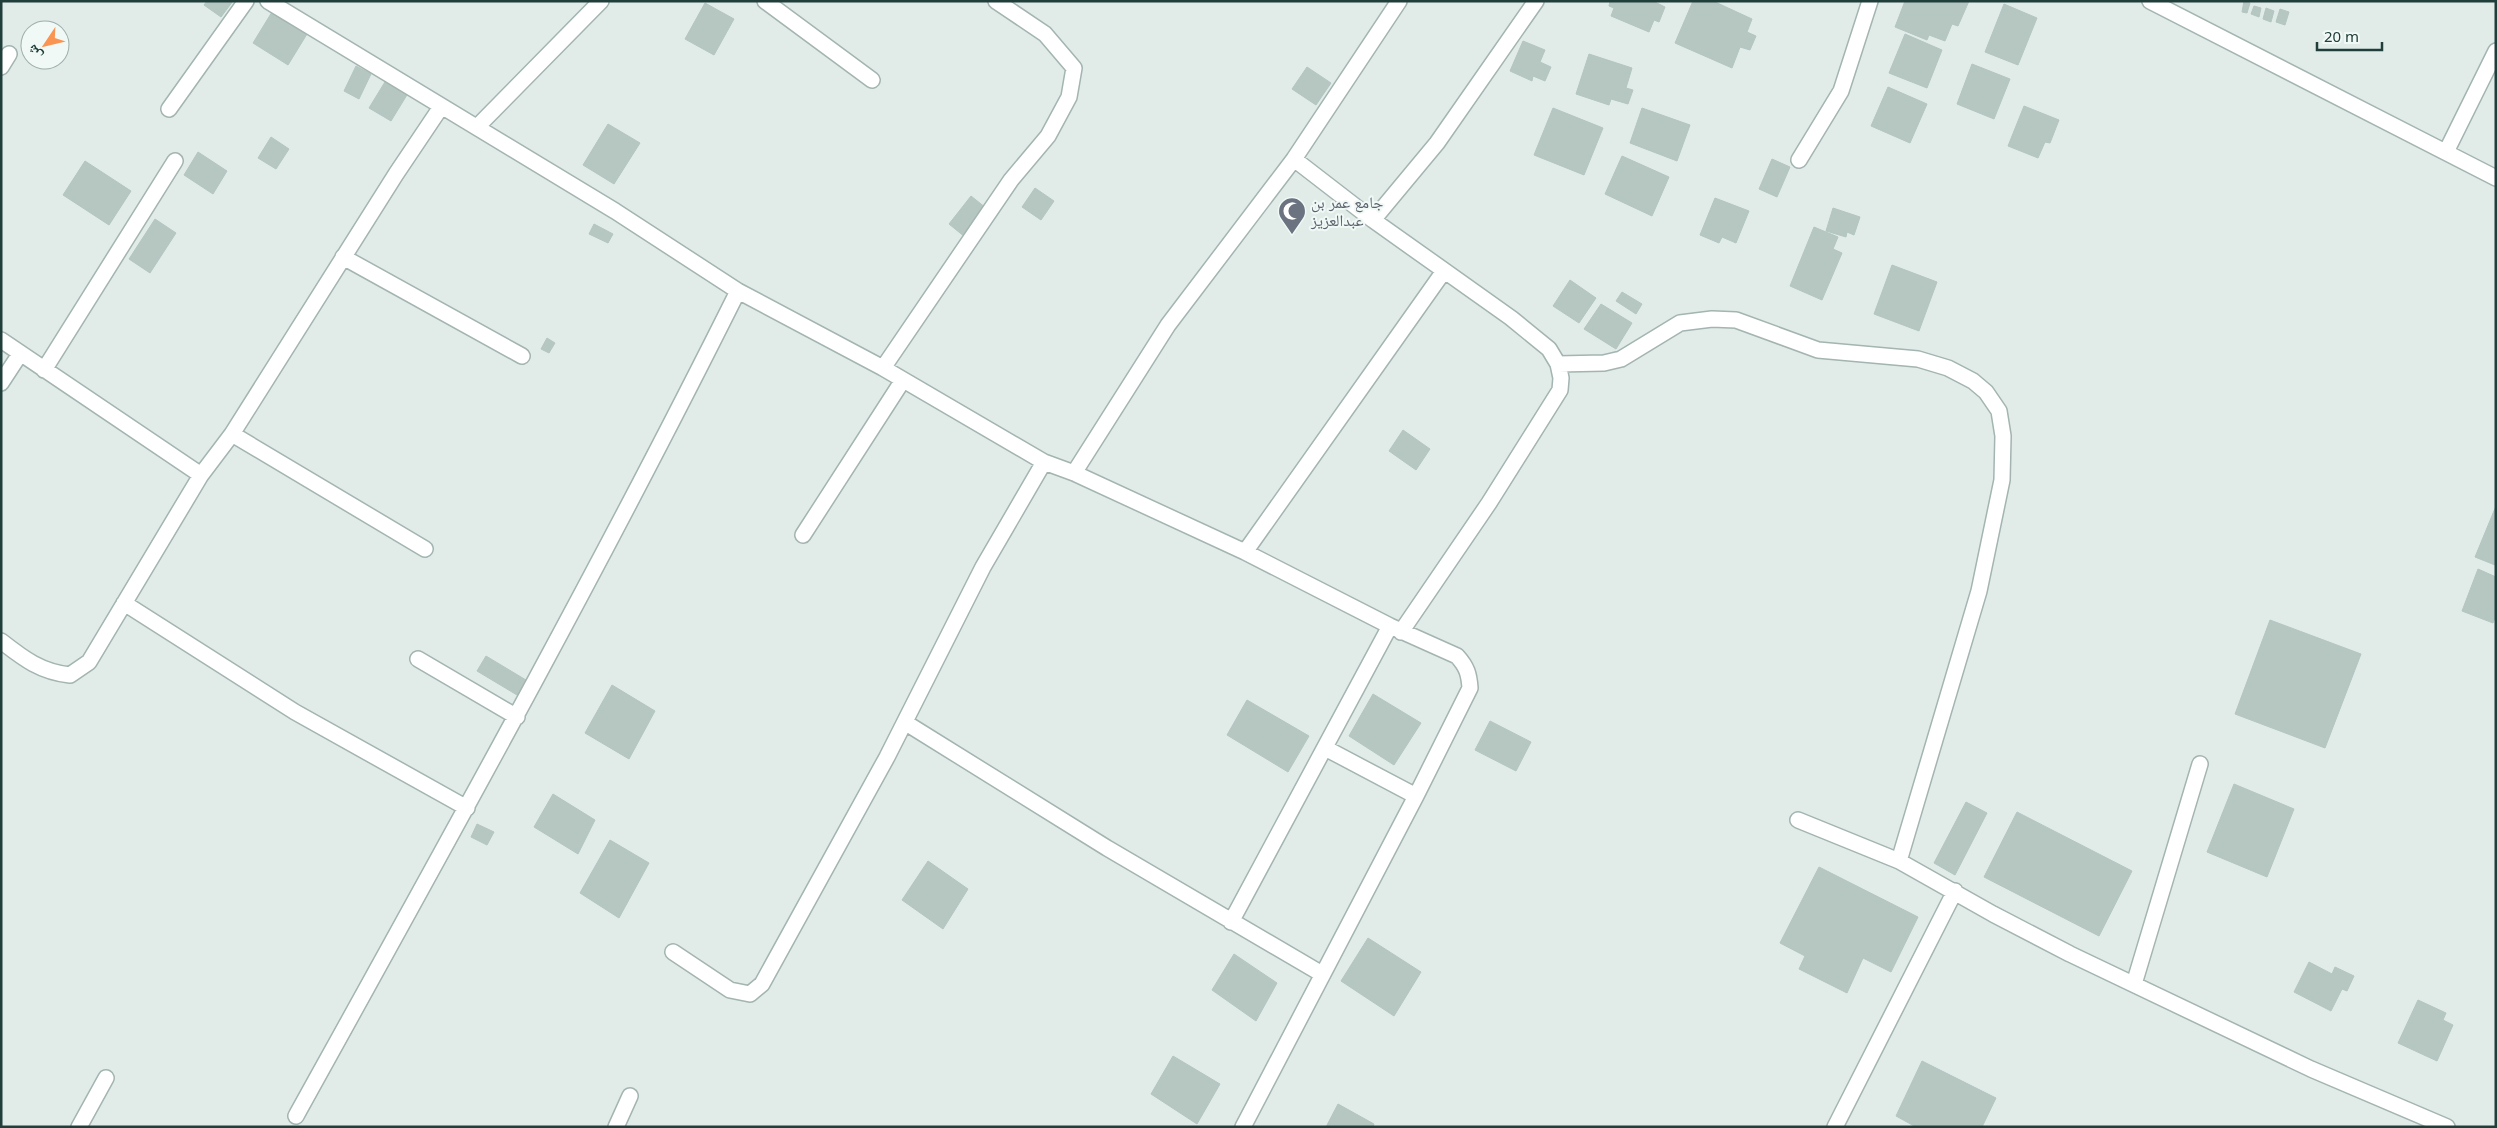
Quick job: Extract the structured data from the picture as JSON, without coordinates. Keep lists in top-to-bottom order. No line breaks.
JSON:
{"places":{"mosque":["جامع عمر بن عبدالعزيز"]},"scale_bar":"20 m","north":"bottom left"}
